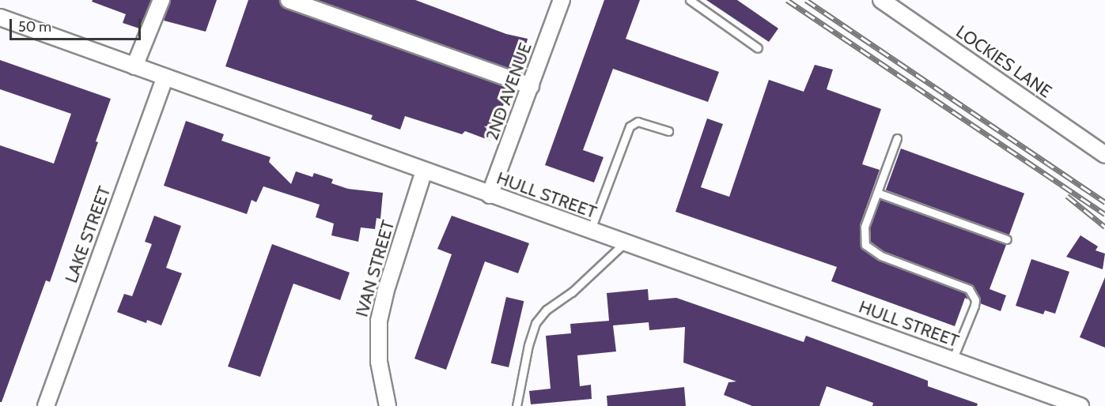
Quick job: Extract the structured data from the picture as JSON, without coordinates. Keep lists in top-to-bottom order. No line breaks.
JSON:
{"streets":{"street":["LOCKIES LANE","2ND AVENUE","HULL STREET","LAKE STREET","IVAN STREET"]},"crossings":[["2ND AVENUE","HULL STREET"],["HULL STREET","LAKE STREET"],["HULL STREET","IVAN STREET"]],"scale_bar":"50 m"}
